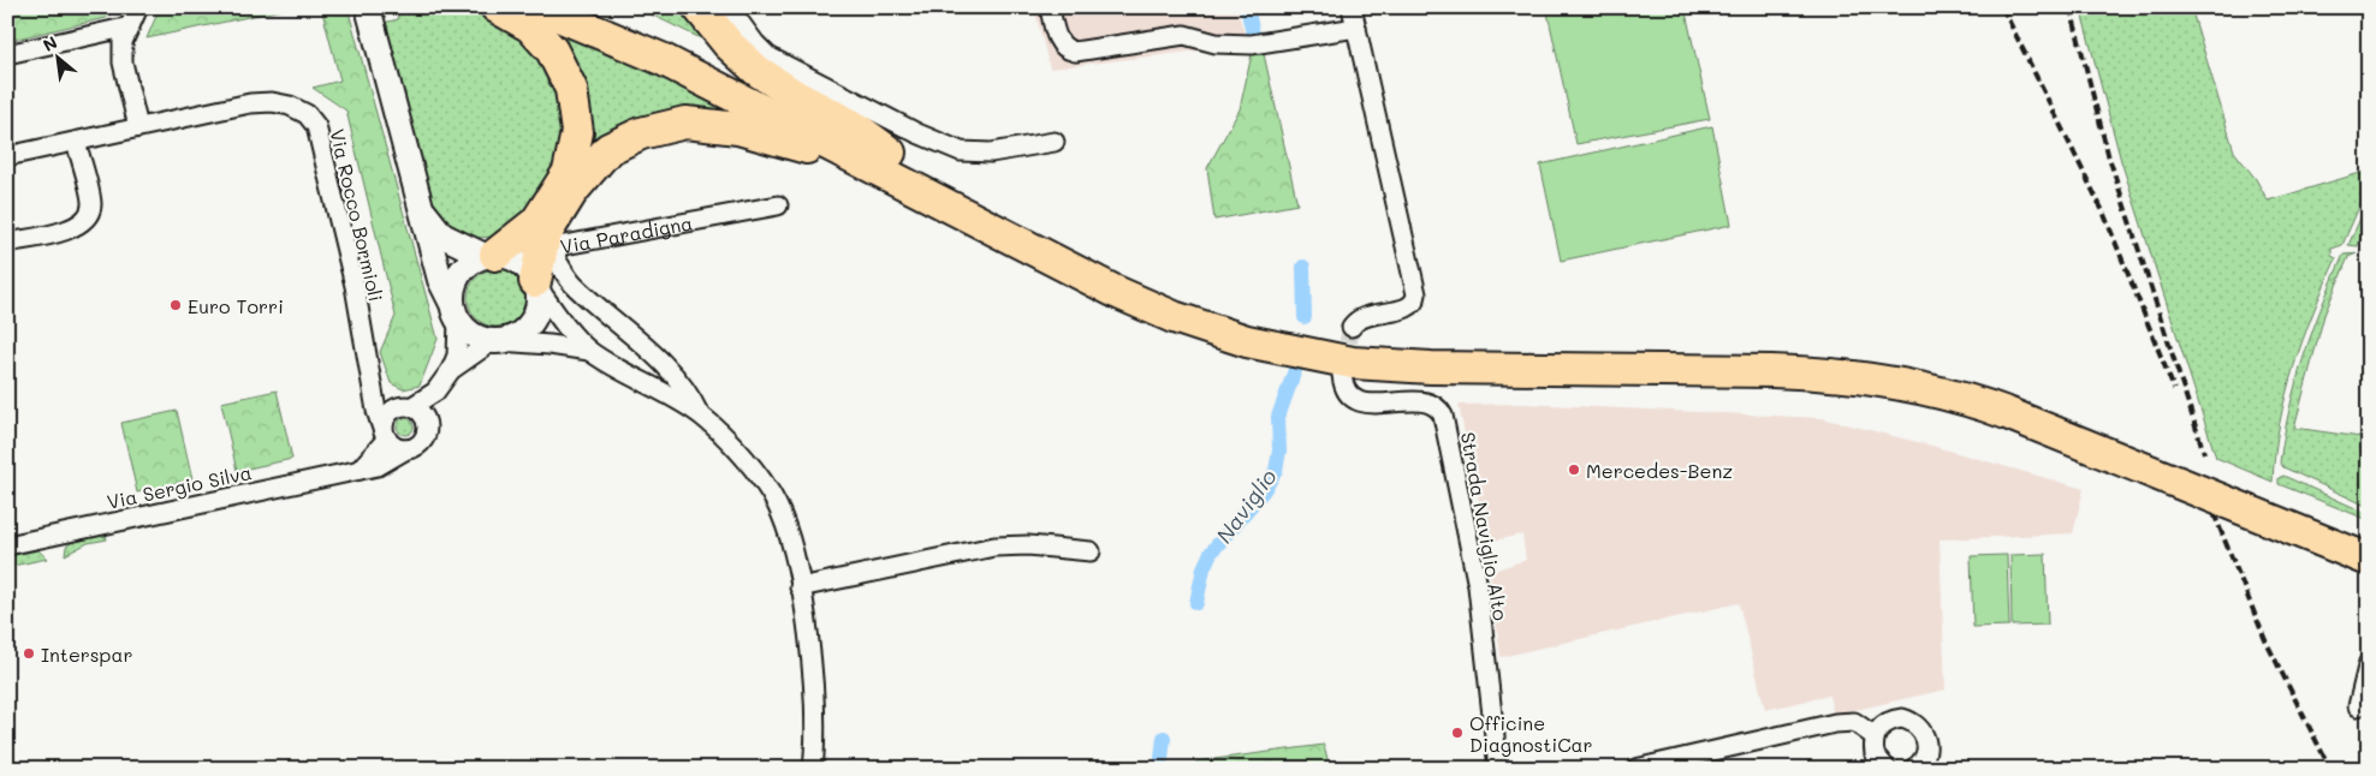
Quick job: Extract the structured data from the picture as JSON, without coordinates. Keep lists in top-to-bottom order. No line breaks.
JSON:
{"streets":{"street":["Via Rocco Bormioli","Via Paradigna","Via Sergio Silva","Strada Naviglio Alto"]},"crossings":[["Via Rocco Bormioli","Via Sergio Silva"]],"water":["Naviglio"],"places":["Euro Torri","Mercedes-Benz","Interspar","Officine DiagnostiCar"],"north":"top left"}
